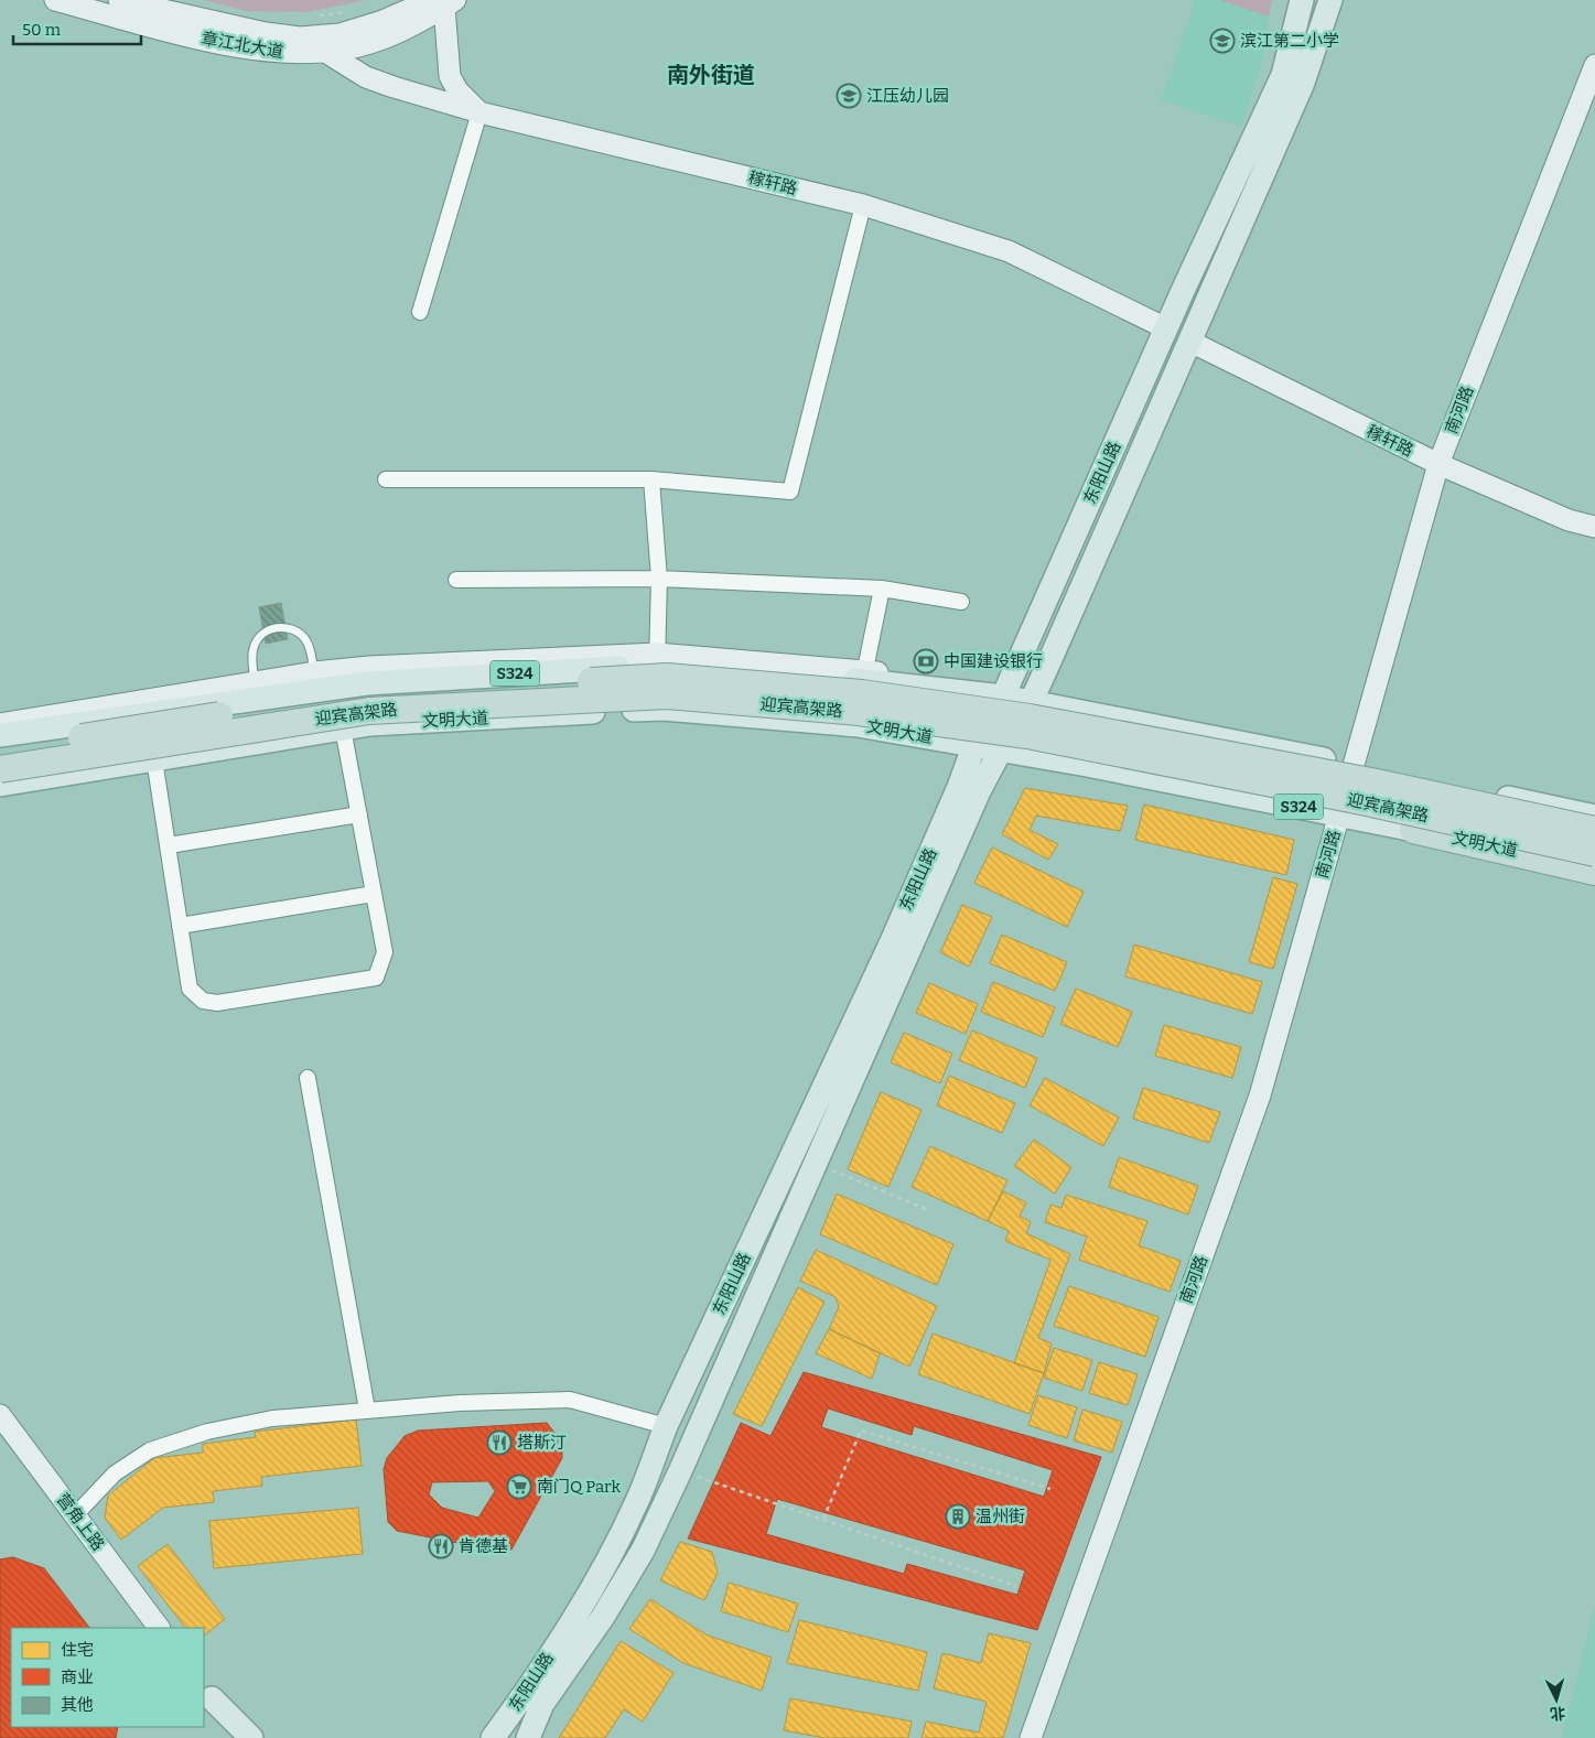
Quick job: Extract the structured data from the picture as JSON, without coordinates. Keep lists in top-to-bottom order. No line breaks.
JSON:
{"streets":{"highway":["迎宾高架路"],"main road":["东阳山路","S324","文明大道"],"street":["章江北大道","稼轩路","南河路","营角上路"]},"crossings":[["章江北大道","稼轩路"],["稼轩路","南河路"],["稼轩路","东阳山路"],["南河路","S324"],["南河路","文明大道"],["东阳山路","S324"],["东阳山路","文明大道"]],"districts":["南外街道"],"places":{"school or university":["滨江第二小学","江压幼儿园"],"bank":["中国建设银行"],"restaurant":["塔斯汀","肯德基"],"supermarket":["南门Q Park"],"building":["温州街"]},"legend":["住宅","商业","其他"],"scale_bar":"50 m","north":"bottom"}
